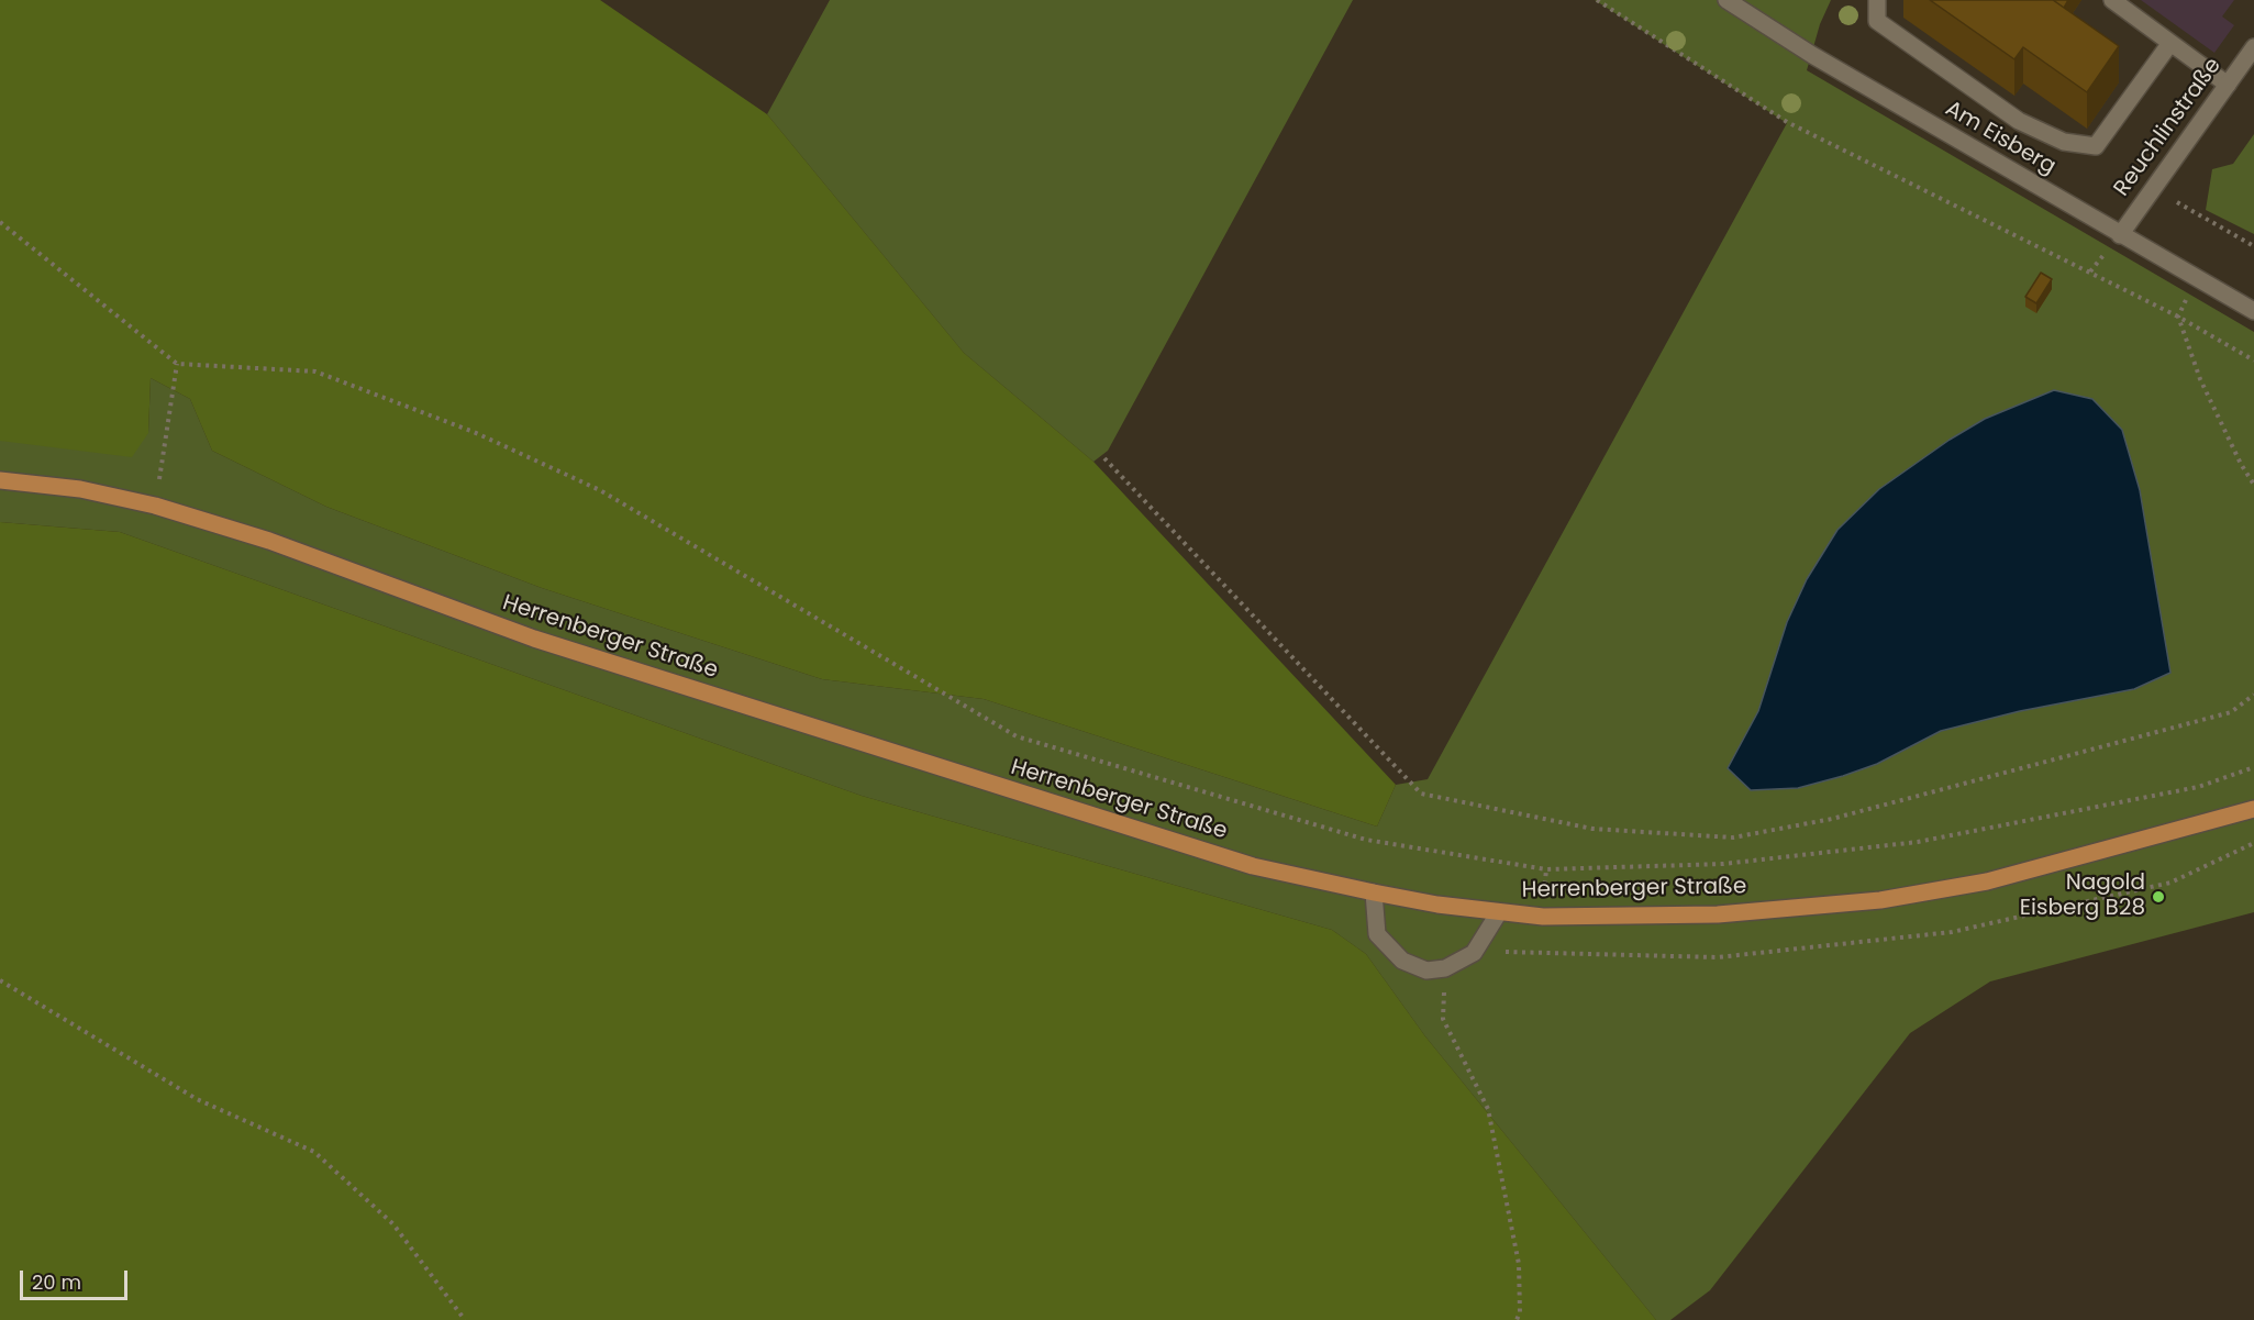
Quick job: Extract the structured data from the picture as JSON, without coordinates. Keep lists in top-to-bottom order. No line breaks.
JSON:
{"streets":{"main road":["Herrenberger Straße"],"street":["Reuchlinstraße","Am Eisberg"]},"crossings":[["Reuchlinstraße","Am Eisberg"]],"places":["Nagold Eisberg B28"],"scale_bar":"20 m"}
